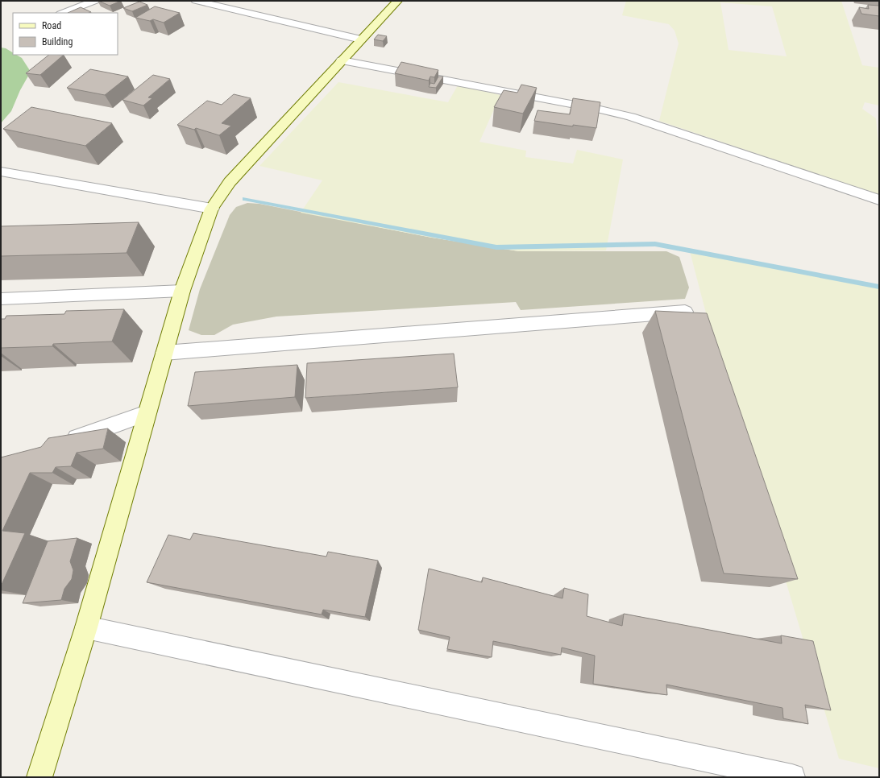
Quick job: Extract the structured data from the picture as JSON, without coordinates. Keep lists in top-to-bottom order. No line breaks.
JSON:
{"legend":["Road","Building"]}
